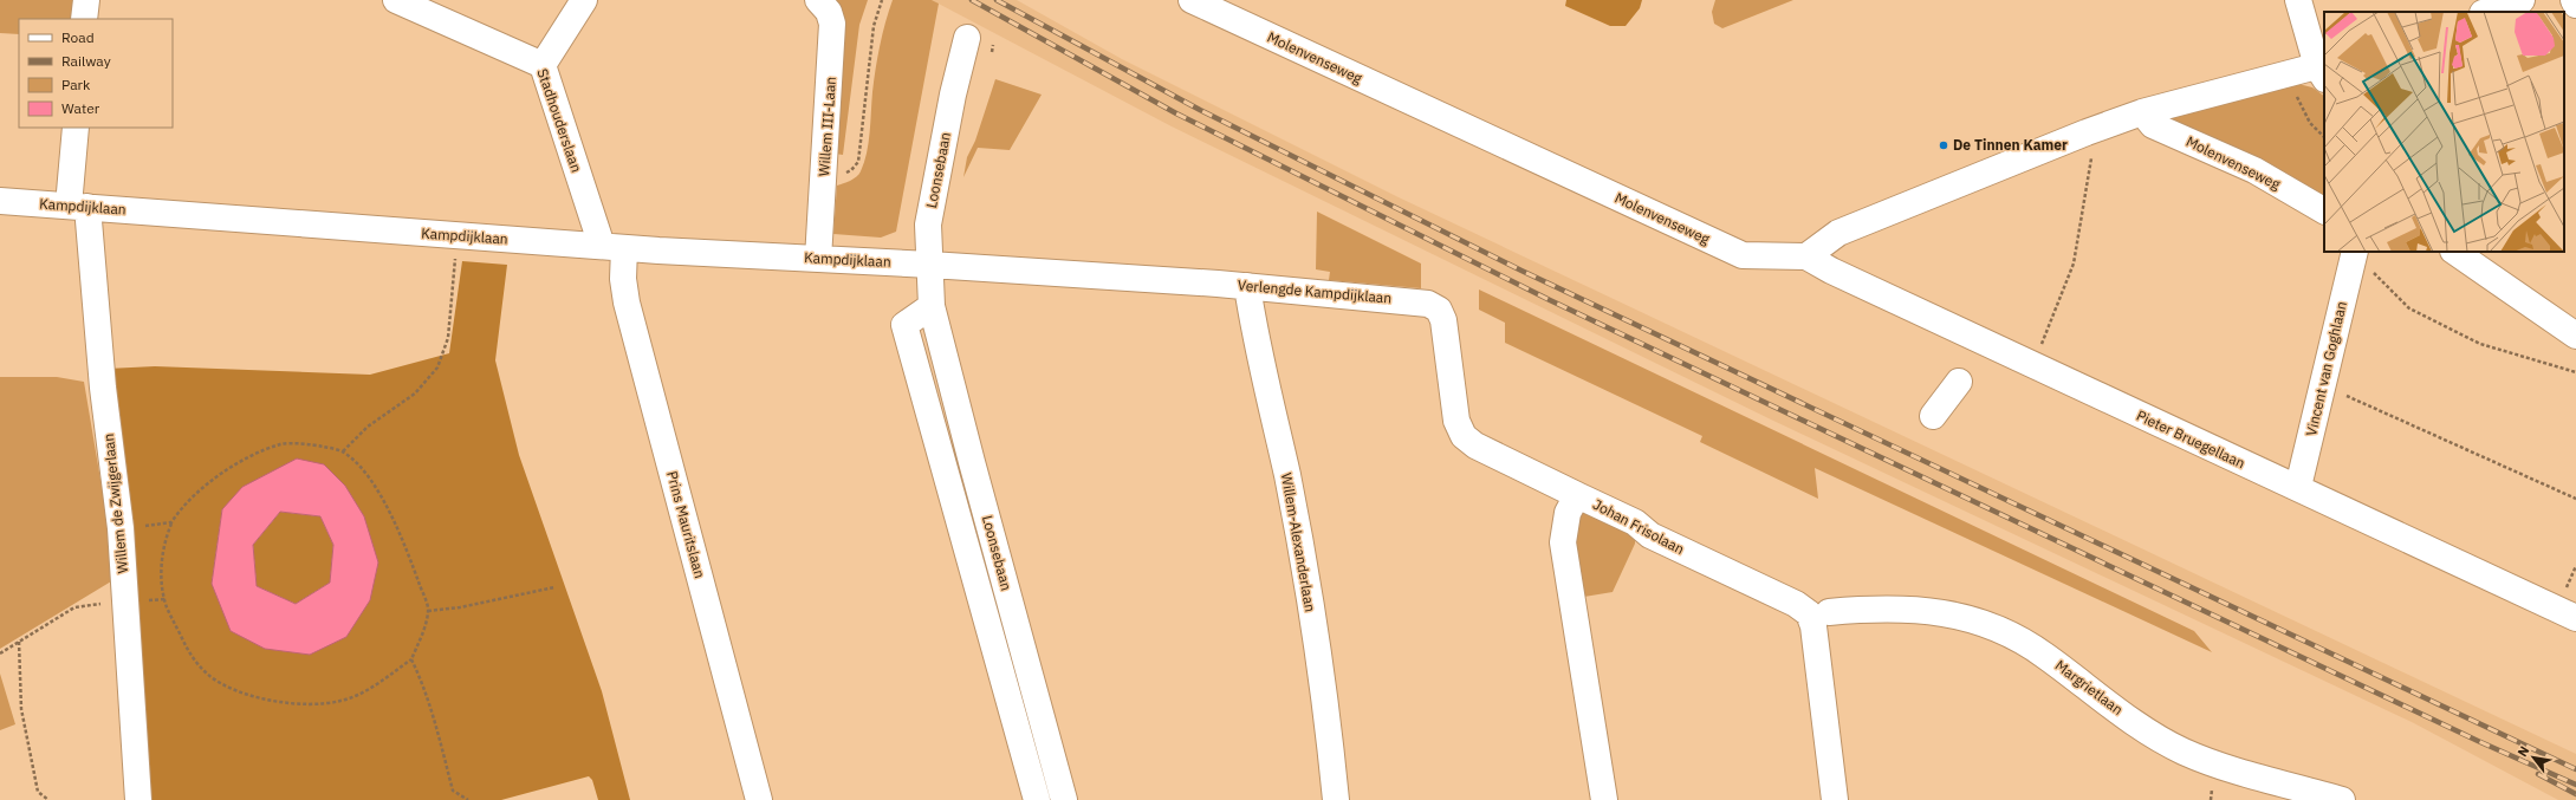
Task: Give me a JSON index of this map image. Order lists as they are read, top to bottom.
{
  "streets": {
    "street": [
      "Molenvenseweg",
      "Stadhouderslaan",
      "Willem III-Laan",
      "Loonsebaan",
      "Kampdijklaan",
      "Verlengde Kampdijklaan",
      "Vincent van Goghlaan",
      "Pieter Bruegellaan",
      "Willem de Zwijgerlaan",
      "Prins Mauritslaan",
      "Johan Frisolaan",
      "Willem-Alexanderlaan",
      "Margrietlaan"
    ]
  },
  "crossings": [
    ["Molenvenseweg", "Pieter Bruegellaan"],
    ["Stadhouderslaan", "Kampdijklaan"],
    ["Stadhouderslaan", "Prins Mauritslaan"],
    ["Willem III-Laan", "Kampdijklaan"],
    ["Loonsebaan", "Kampdijklaan"],
    ["Loonsebaan", "Verlengde Kampdijklaan"],
    ["Kampdijklaan", "Verlengde Kampdijklaan"],
    ["Kampdijklaan", "Willem de Zwijgerlaan"],
    ["Kampdijklaan", "Prins Mauritslaan"],
    ["Verlengde Kampdijklaan", "Johan Frisolaan"],
    ["Verlengde Kampdijklaan", "Willem-Alexanderlaan"],
    ["Vincent van Goghlaan", "Pieter Bruegellaan"]
  ],
  "places": ["De Tinnen Kamer"],
  "legend": [
    "Road",
    "Railway",
    "Park",
    "Water"
  ],
  "north": "top left"
}
